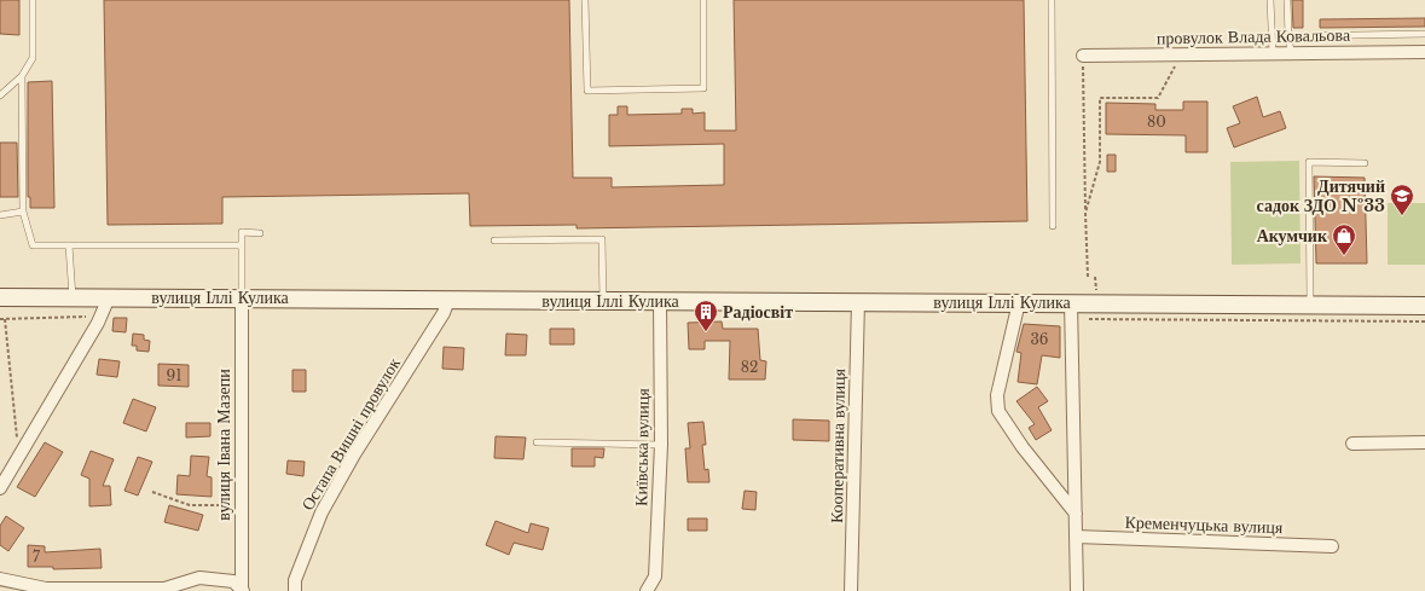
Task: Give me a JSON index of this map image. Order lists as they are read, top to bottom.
{
  "streets": {
    "street": [
      "провулок Влада Ковальова",
      "вулиця Іллі Кулика",
      "Остапа Вишні провулок",
      "вулиця Івана Мазепи",
      "Кооперативна вулиця",
      "Київська вулиця",
      "Кременчуцька вулиця"
    ]
  },
  "crossings": [
    ["вулиця Іллі Кулика", "Остапа Вишні провулок"],
    ["вулиця Іллі Кулика", "вулиця Івана Мазепи"],
    ["вулиця Іллі Кулика", "Кооперативна вулиця"],
    ["вулиця Іллі Кулика", "Київська вулиця"]
  ],
  "places": {
    "school or university": ["Дитячий садок ЗДО №33"],
    "shop": ["Акумчик"],
    "building": ["Радіосвіт"]
  },
  "house_numbers": [
    "80",
    "36",
    "82",
    "91",
    "7"
  ]
}
